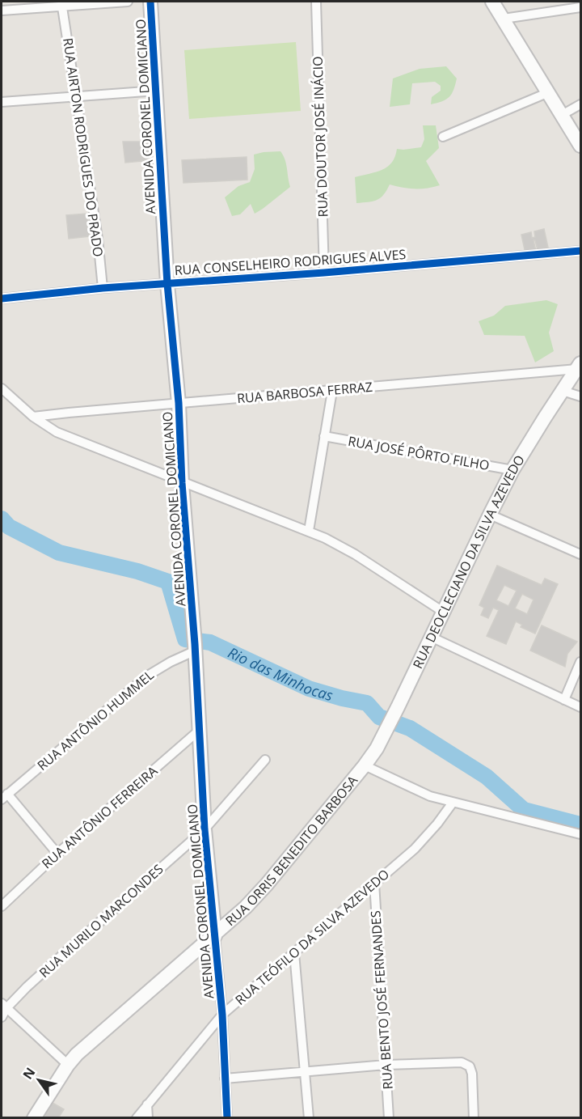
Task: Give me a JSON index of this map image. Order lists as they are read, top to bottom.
{
  "streets": {
    "main road": ["AVENIDA CORONEL DOMICIANO", "RUA DEOCLECIANO DA SILVA AZEVEDO", "RUA ORRIS BENEDITO BARBOSA"],
    "street": [
      "RUA DOUTOR JOSÉ INÁCIO",
      "RUA AIRTON RODRIGUES DO PRADO",
      "RUA CONSELHEIRO RODRIGUES ALVES",
      "RUA BARBOSA FERRAZ",
      "RUA JOSÉ PÔRTO FILHO",
      "RUA ANTÔNIO HUMMEL",
      "RUA ANTÔNIO FERREIRA",
      "RUA MURILO MARCONDES",
      "RUA TEÓFILO DA SILVA AZEVEDO",
      "RUA BENTO JOSÉ FERNANDES"
    ]
  },
  "crossings": [
    ["AVENIDA CORONEL DOMICIANO", "RUA CONSELHEIRO RODRIGUES ALVES"],
    ["AVENIDA CORONEL DOMICIANO", "RUA BARBOSA FERRAZ"],
    ["AVENIDA CORONEL DOMICIANO", "RUA ANTÔNIO HUMMEL"],
    ["AVENIDA CORONEL DOMICIANO", "RUA ANTÔNIO FERREIRA"],
    ["AVENIDA CORONEL DOMICIANO", "RUA ORRIS BENEDITO BARBOSA"],
    ["AVENIDA CORONEL DOMICIANO", "RUA MURILO MARCONDES"],
    ["AVENIDA CORONEL DOMICIANO", "RUA TEÓFILO DA SILVA AZEVEDO"],
    ["RUA DOUTOR JOSÉ INÁCIO", "RUA CONSELHEIRO RODRIGUES ALVES"],
    ["RUA AIRTON RODRIGUES DO PRADO", "RUA CONSELHEIRO RODRIGUES ALVES"],
    ["RUA BARBOSA FERRAZ", "RUA DEOCLECIANO DA SILVA AZEVEDO"],
    ["RUA JOSÉ PÔRTO FILHO", "RUA DEOCLECIANO DA SILVA AZEVEDO"],
    ["RUA DEOCLECIANO DA SILVA AZEVEDO", "RUA ORRIS BENEDITO BARBOSA"],
    ["RUA TEÓFILO DA SILVA AZEVEDO", "RUA BENTO JOSÉ FERNANDES"]
  ],
  "water": ["Rio das Minhocas"],
  "north": "top left"
}
